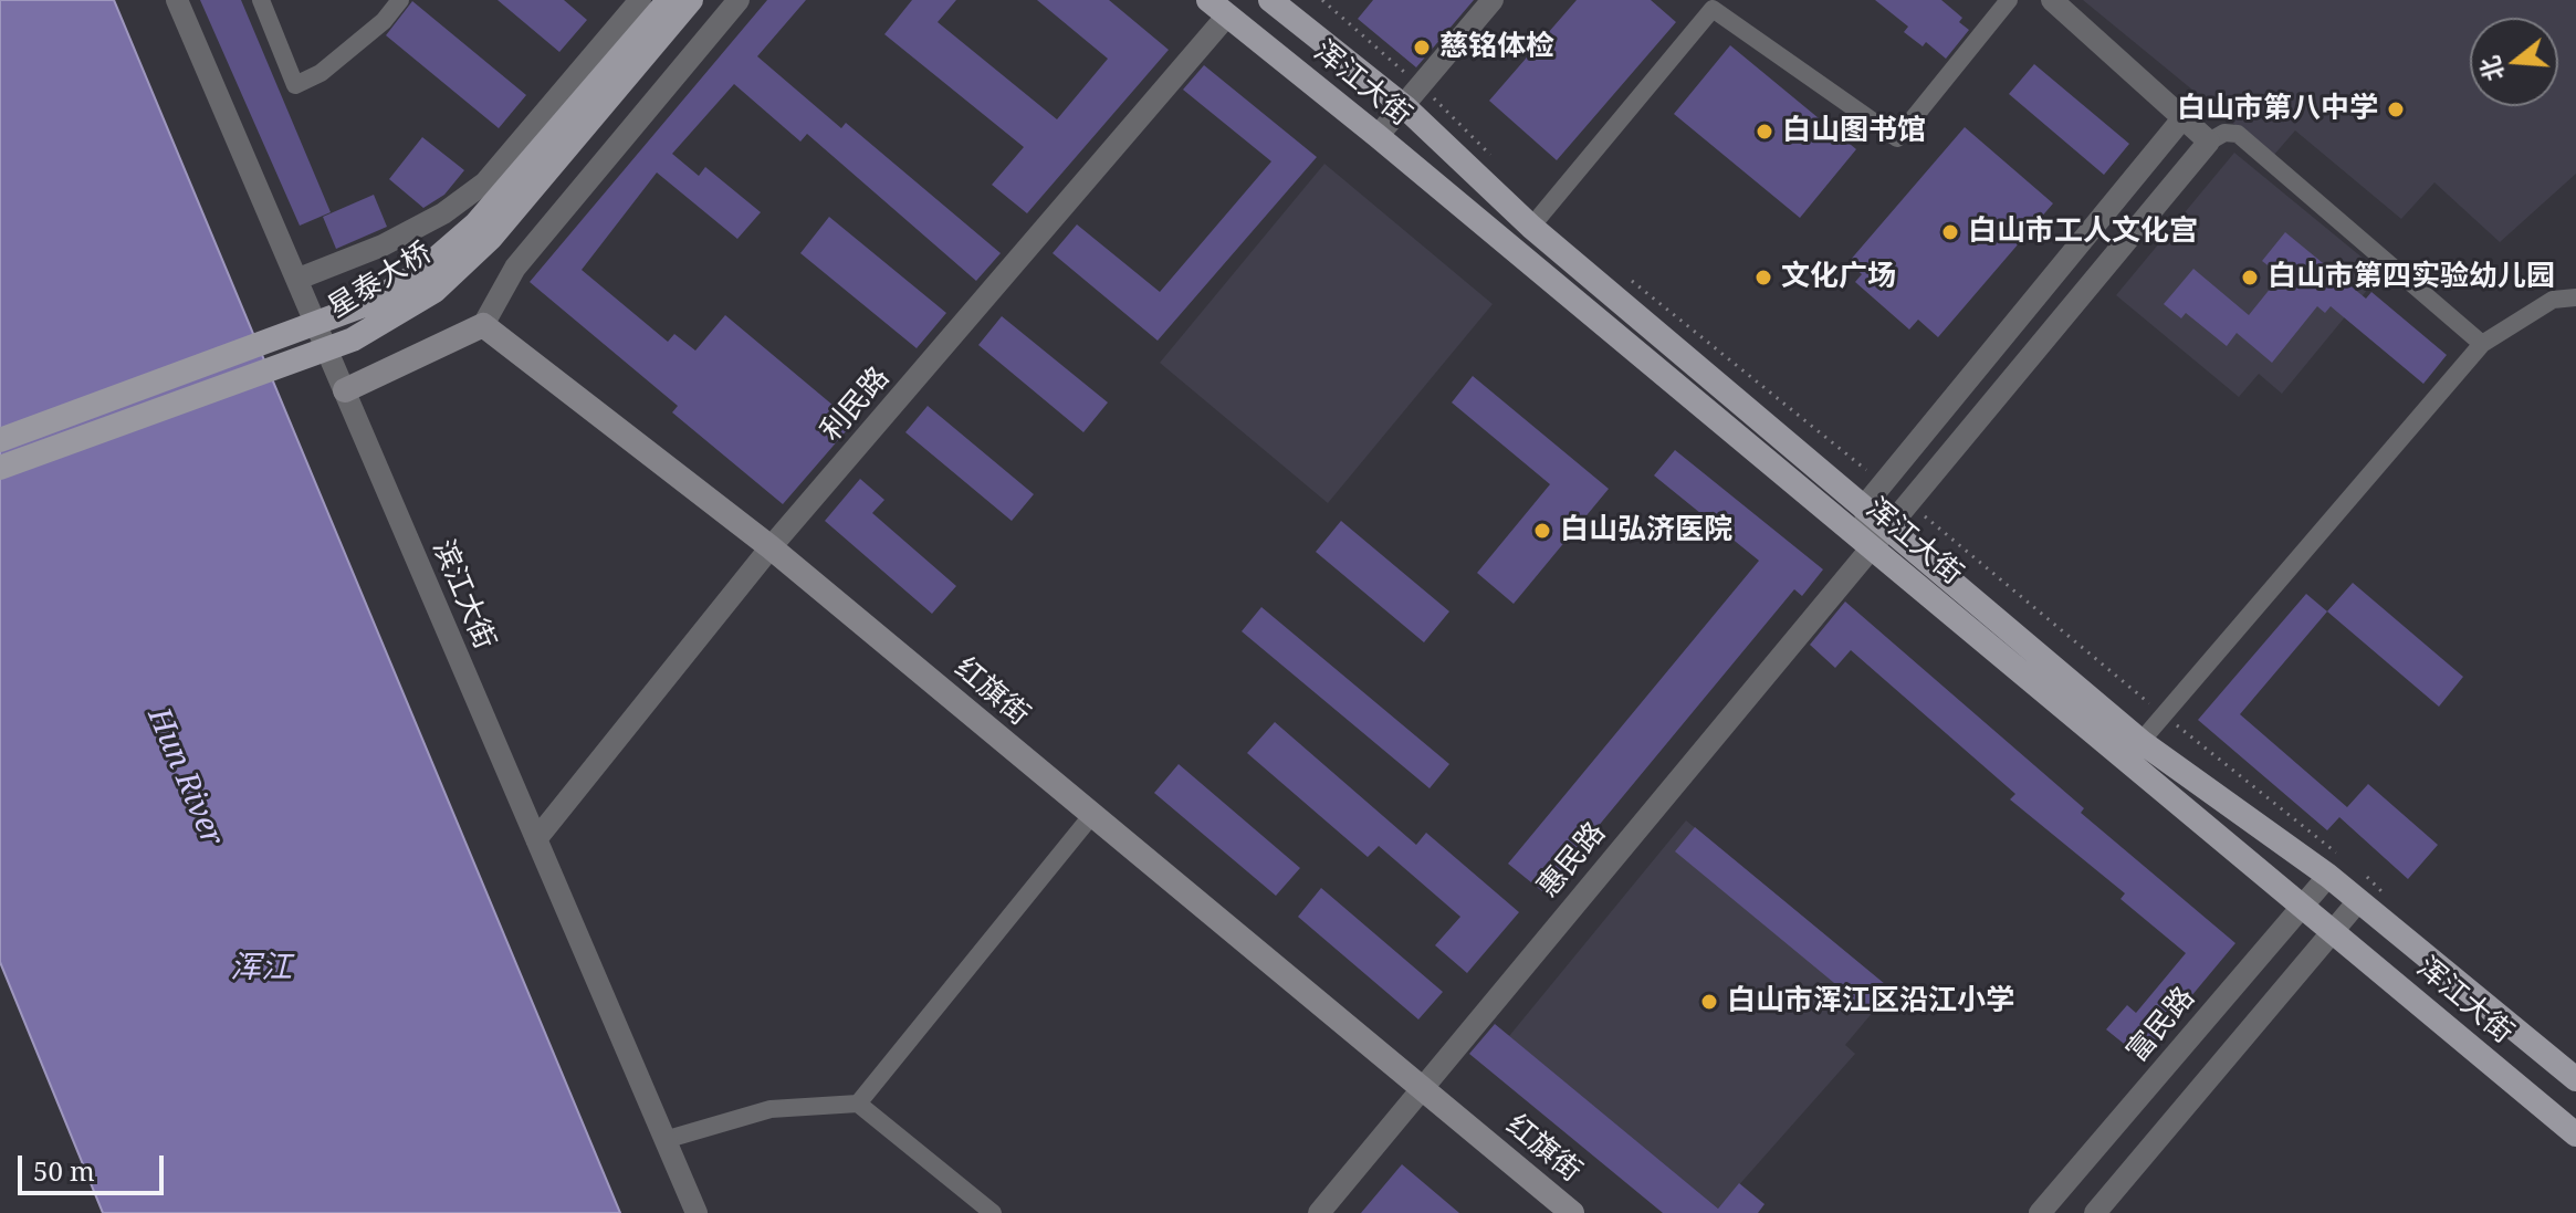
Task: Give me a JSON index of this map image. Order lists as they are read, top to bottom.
{
  "streets": {
    "main road": ["浑江大街", "星泰大桥", "红旗街"],
    "street": [
      "利民路",
      "滨江大街",
      "惠民路",
      "富民路"
    ]
  },
  "crossings": [
    ["浑江大街", "利民路"],
    ["浑江大街", "惠民路"],
    ["浑江大街", "富民路"],
    ["利民路", "滨江大街"],
    ["利民路", "红旗街"],
    ["红旗街", "惠民路"]
  ],
  "water": ["Hun River", "浑江"],
  "places": [
    "慈铭体检",
    "白山市第八中学",
    "白山图书馆",
    "白山市工人文化宫",
    "文化广场",
    "白山市第四实验幼儿园",
    "白山弘济医院",
    "白山市浑江区沿江小学"
  ],
  "scale_bar": "50 m",
  "north": "left"
}
